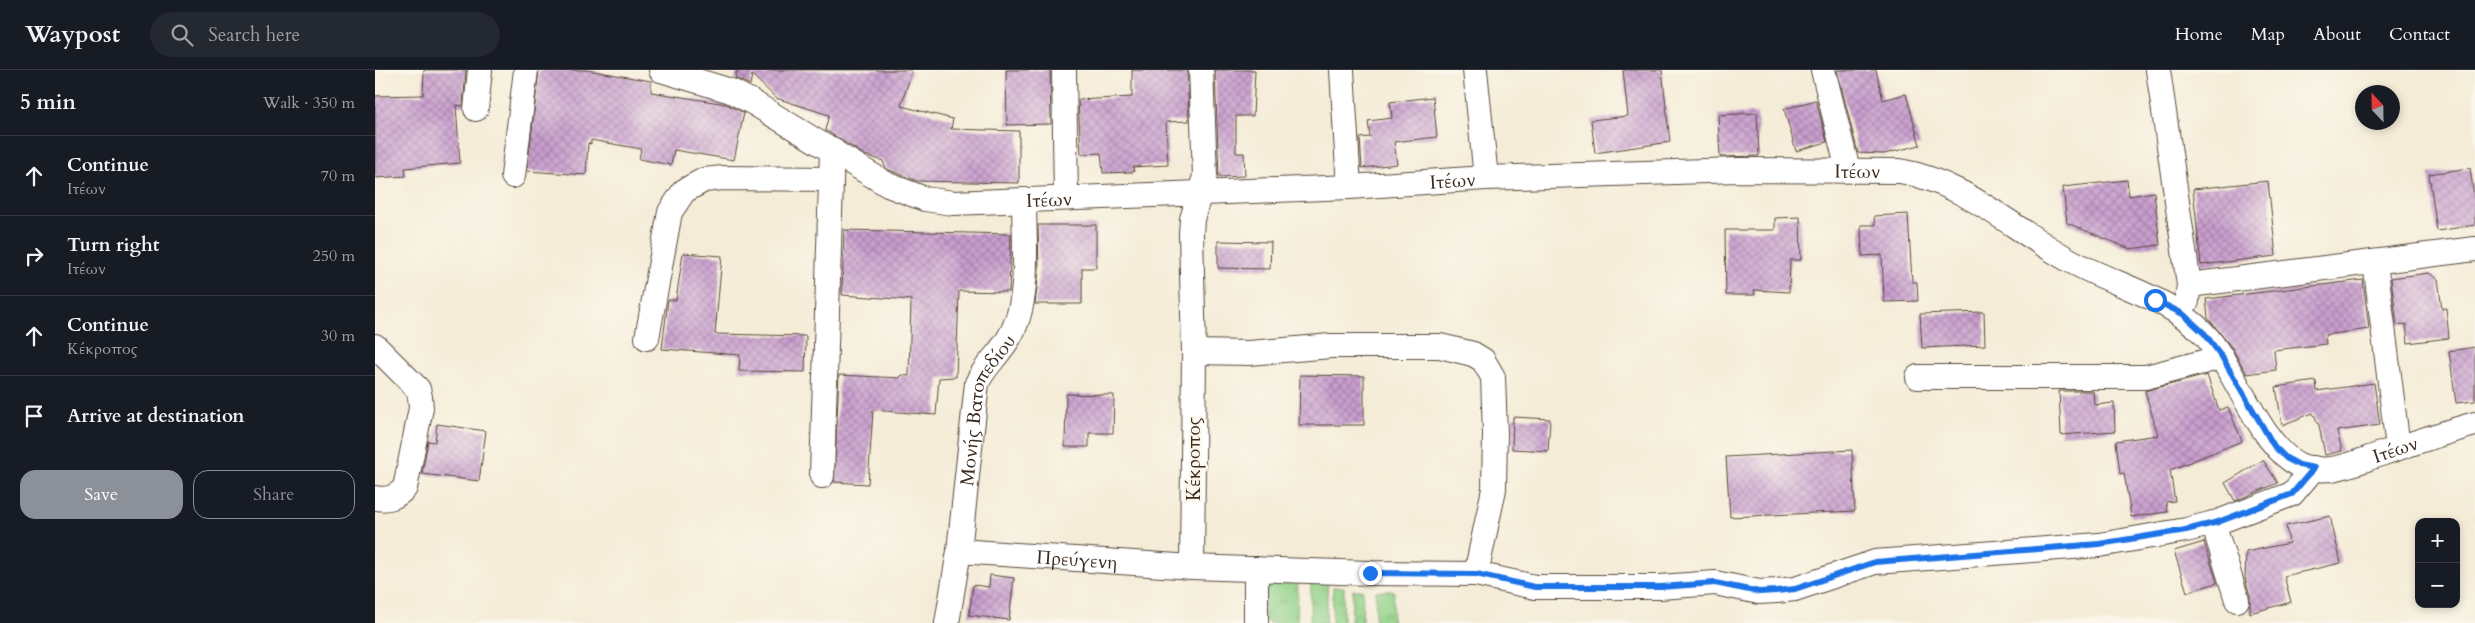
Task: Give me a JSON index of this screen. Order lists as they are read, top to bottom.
{
  "streets": {
    "street": [
      "Ιτέων",
      "Μονής Βατοπεδίου",
      "Κέκροπος",
      "Πρεύγενη"
    ]
  },
  "crossings": [
    ["Ιτέων", "Μονής Βατοπεδίου"],
    ["Ιτέων", "Κέκροπος"],
    ["Μονής Βατοπεδίου", "Πρεύγενη"],
    ["Κέκροπος", "Πρεύγενη"]
  ],
  "north": "top",
  "page": {
    "header": "Waypost",
    "search": "Search here",
    "nav": [
      "Home",
      "Map",
      "About",
      "Contact"
    ],
    "heading": ["5 min", "Walk · 350 m"],
    "list": [
      ["Continue", "Ιτέων", "70 m"],
      ["Turn right", "Ιτέων", "250 m"],
      ["Continue", "Κέκροπος", "30 m"],
      "Arrive at destination"
    ],
    "buttons": ["Save", "Share"],
    "map_buttons": ["+", "−"]
  }
}
